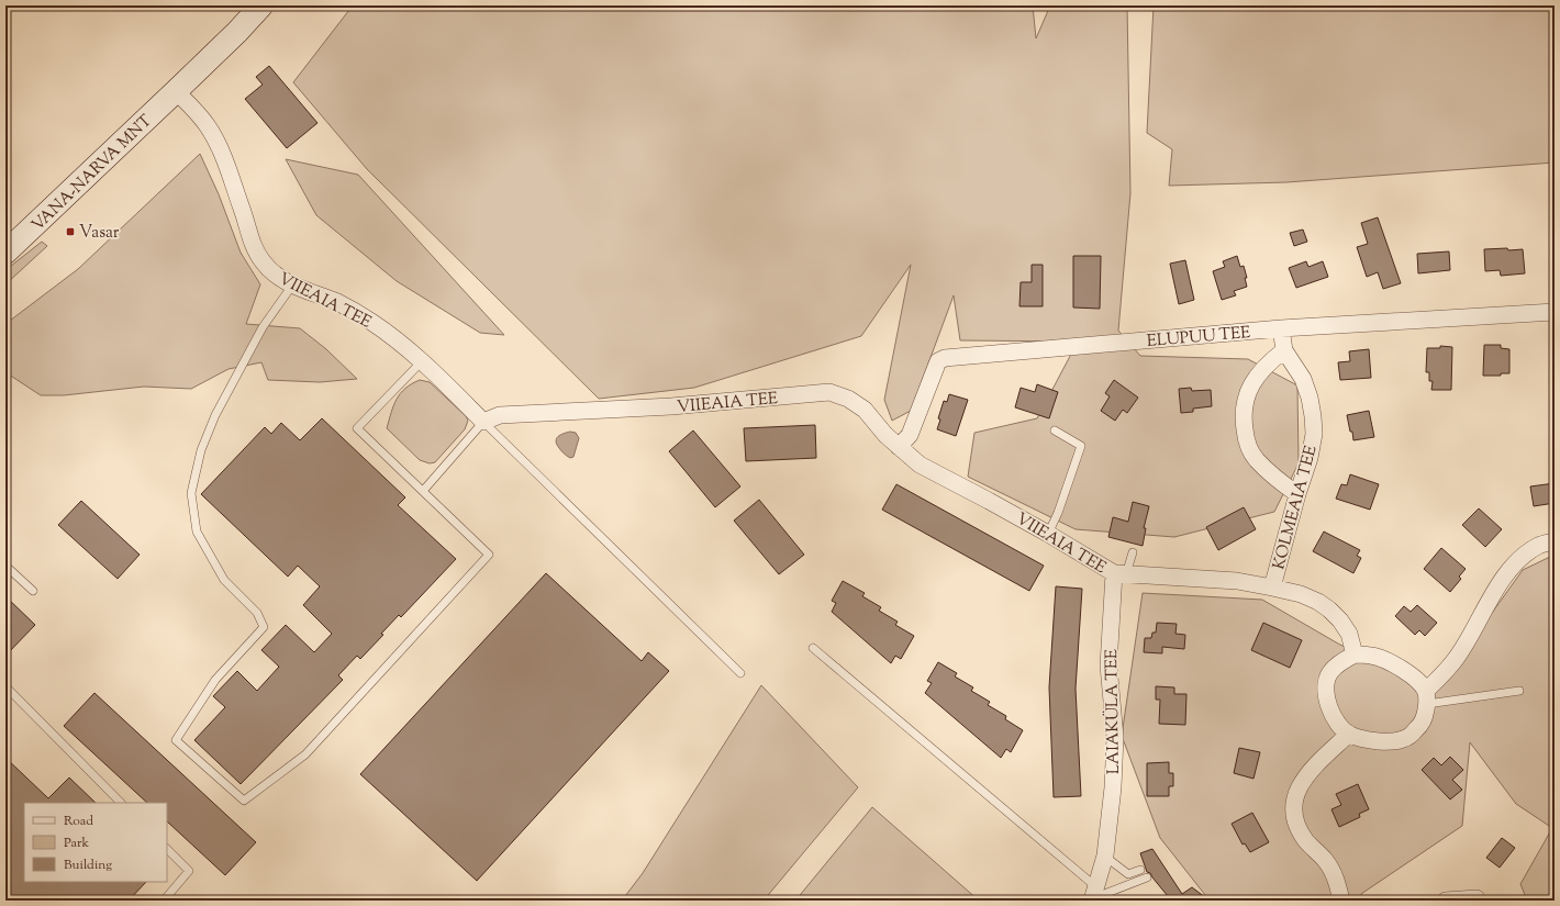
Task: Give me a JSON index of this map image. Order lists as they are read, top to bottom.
{
  "streets": {
    "main road": ["VANA-NARVA MNT"],
    "street": [
      "VIIEAIA TEE",
      "ELUPUU TEE",
      "KOLMEAIA TEE",
      "LAIAKÜLA TEE"
    ]
  },
  "crossings": [
    ["VANA-NARVA MNT", "VIIEAIA TEE"],
    ["VIIEAIA TEE", "ELUPUU TEE"],
    ["VIIEAIA TEE", "KOLMEAIA TEE"],
    ["VIIEAIA TEE", "LAIAKÜLA TEE"],
    ["ELUPUU TEE", "KOLMEAIA TEE"]
  ],
  "places": {
    "transit": ["Vasar"]
  },
  "legend": ["Road", "Park", "Building"]
}
